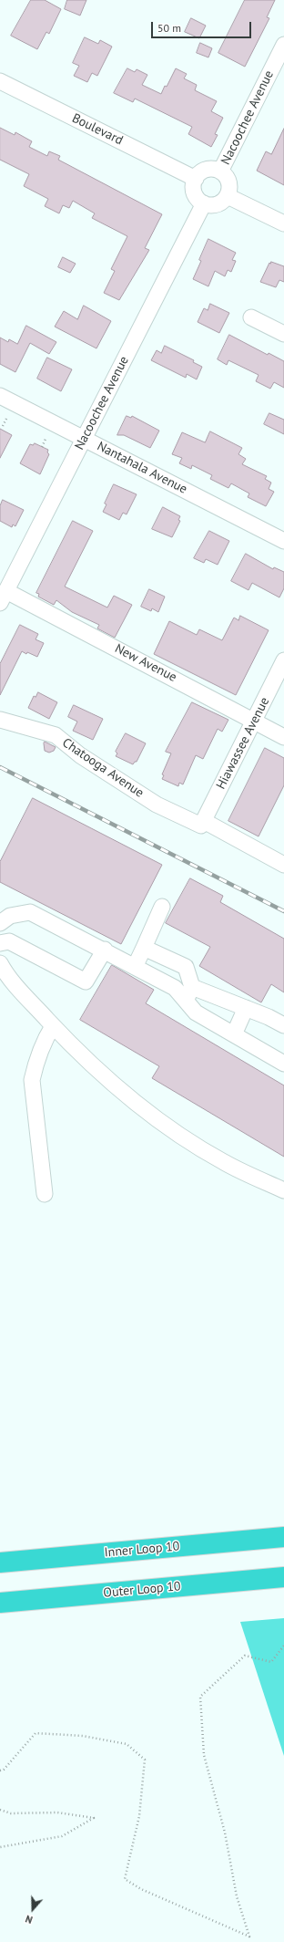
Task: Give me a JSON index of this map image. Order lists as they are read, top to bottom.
{
  "streets": {
    "highway": ["Inner Loop 10", "Outer Loop 10"],
    "street": [
      "Nacoochee Avenue",
      "Boulevard",
      "Nantahala Avenue",
      "New Avenue",
      "Hiawassee Avenue",
      "Chatooga Avenue"
    ]
  },
  "crossings": [
    ["Nacoochee Avenue", "Boulevard"],
    ["Nacoochee Avenue", "Nantahala Avenue"],
    ["Nacoochee Avenue", "New Avenue"],
    ["New Avenue", "Hiawassee Avenue"],
    ["Hiawassee Avenue", "Chatooga Avenue"]
  ],
  "scale_bar": "50 m",
  "north": "bottom"
}
